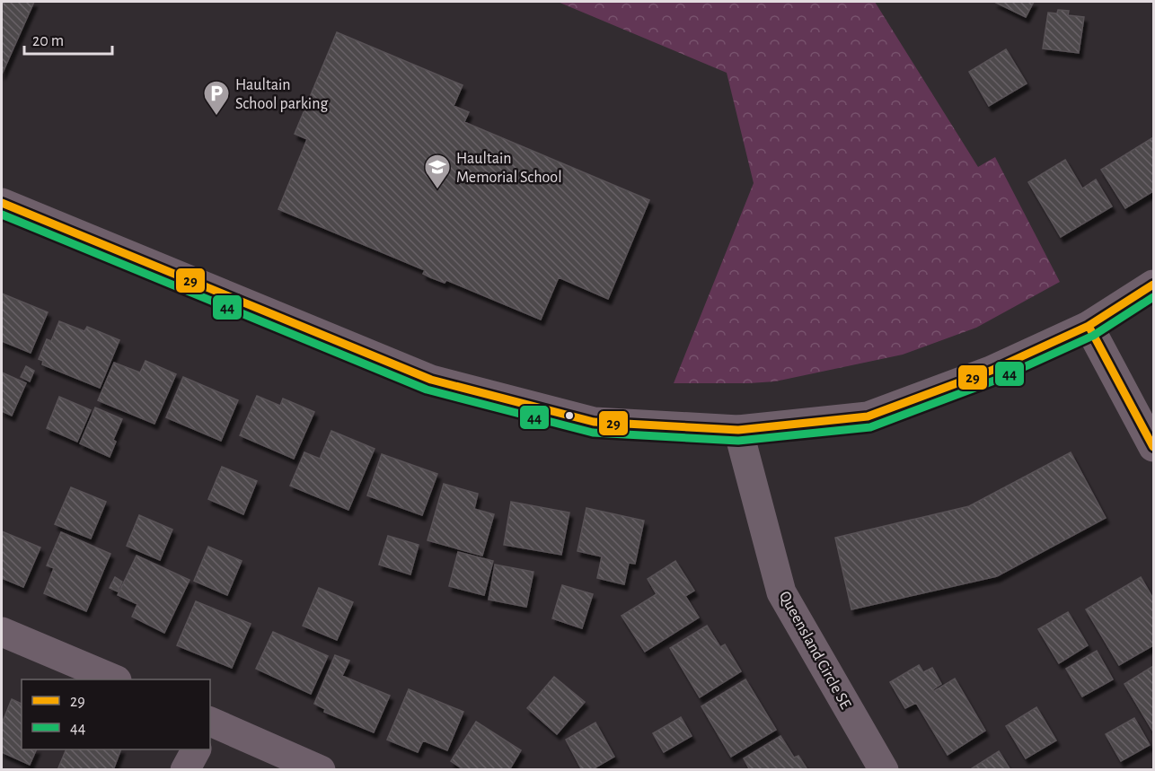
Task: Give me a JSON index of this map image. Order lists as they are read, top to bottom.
{
  "streets": {
    "street": ["Queensland Circle SE"]
  },
  "places": {
    "parking": ["Haultain School parking"],
    "school or university": ["Haultain Memorial School"]
  },
  "lines": ["transit line 29", "transit line 44"],
  "legend": ["29", "44"],
  "scale_bar": "20 m"
}
